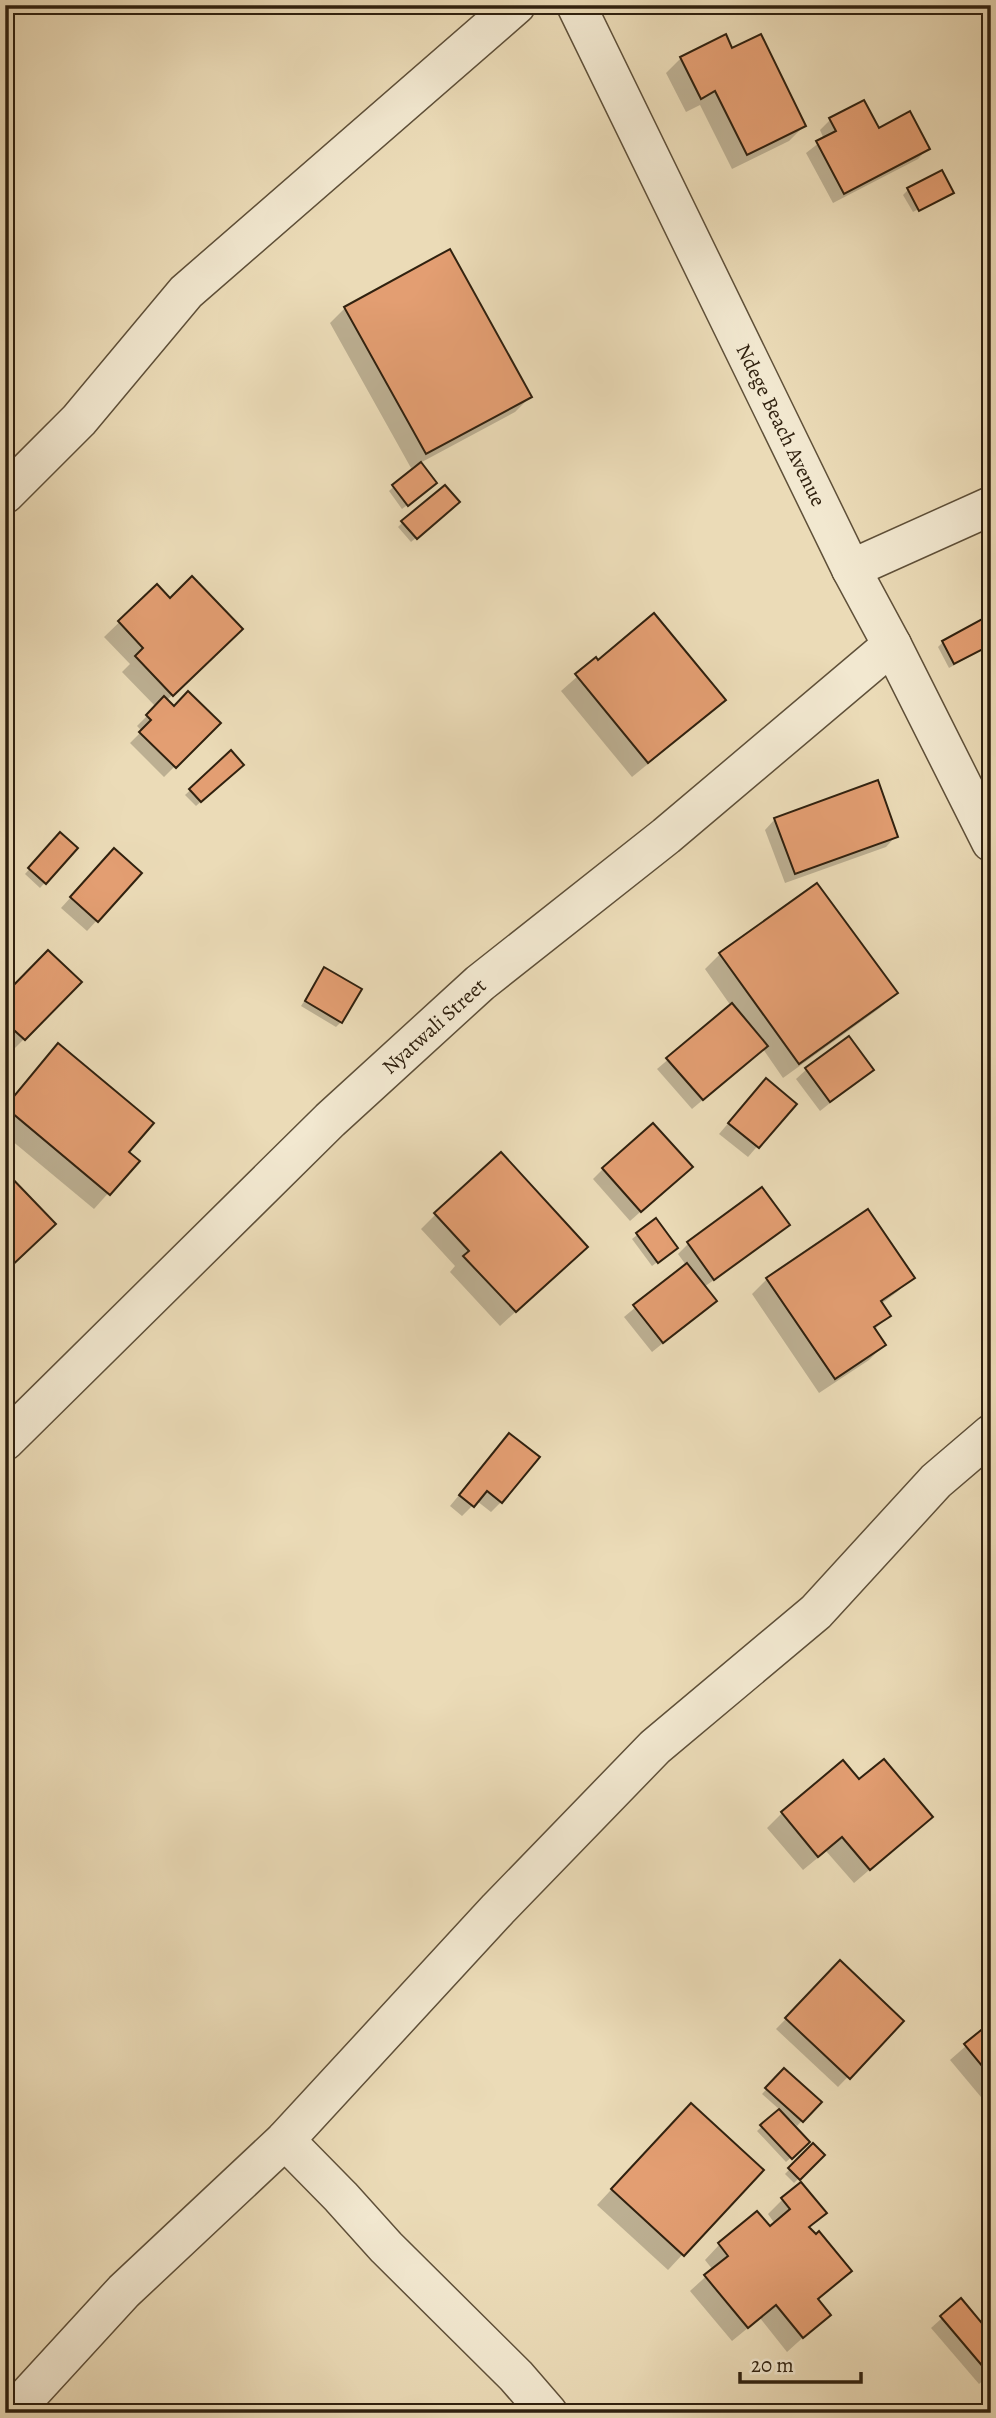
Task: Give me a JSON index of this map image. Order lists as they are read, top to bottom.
{
  "streets": {
    "street": ["Ndege Beach Avenue", "Nyatwali Street"]
  },
  "crossings": [
    ["Ndege Beach Avenue", "Nyatwali Street"]
  ],
  "scale_bar": "20 m"
}
